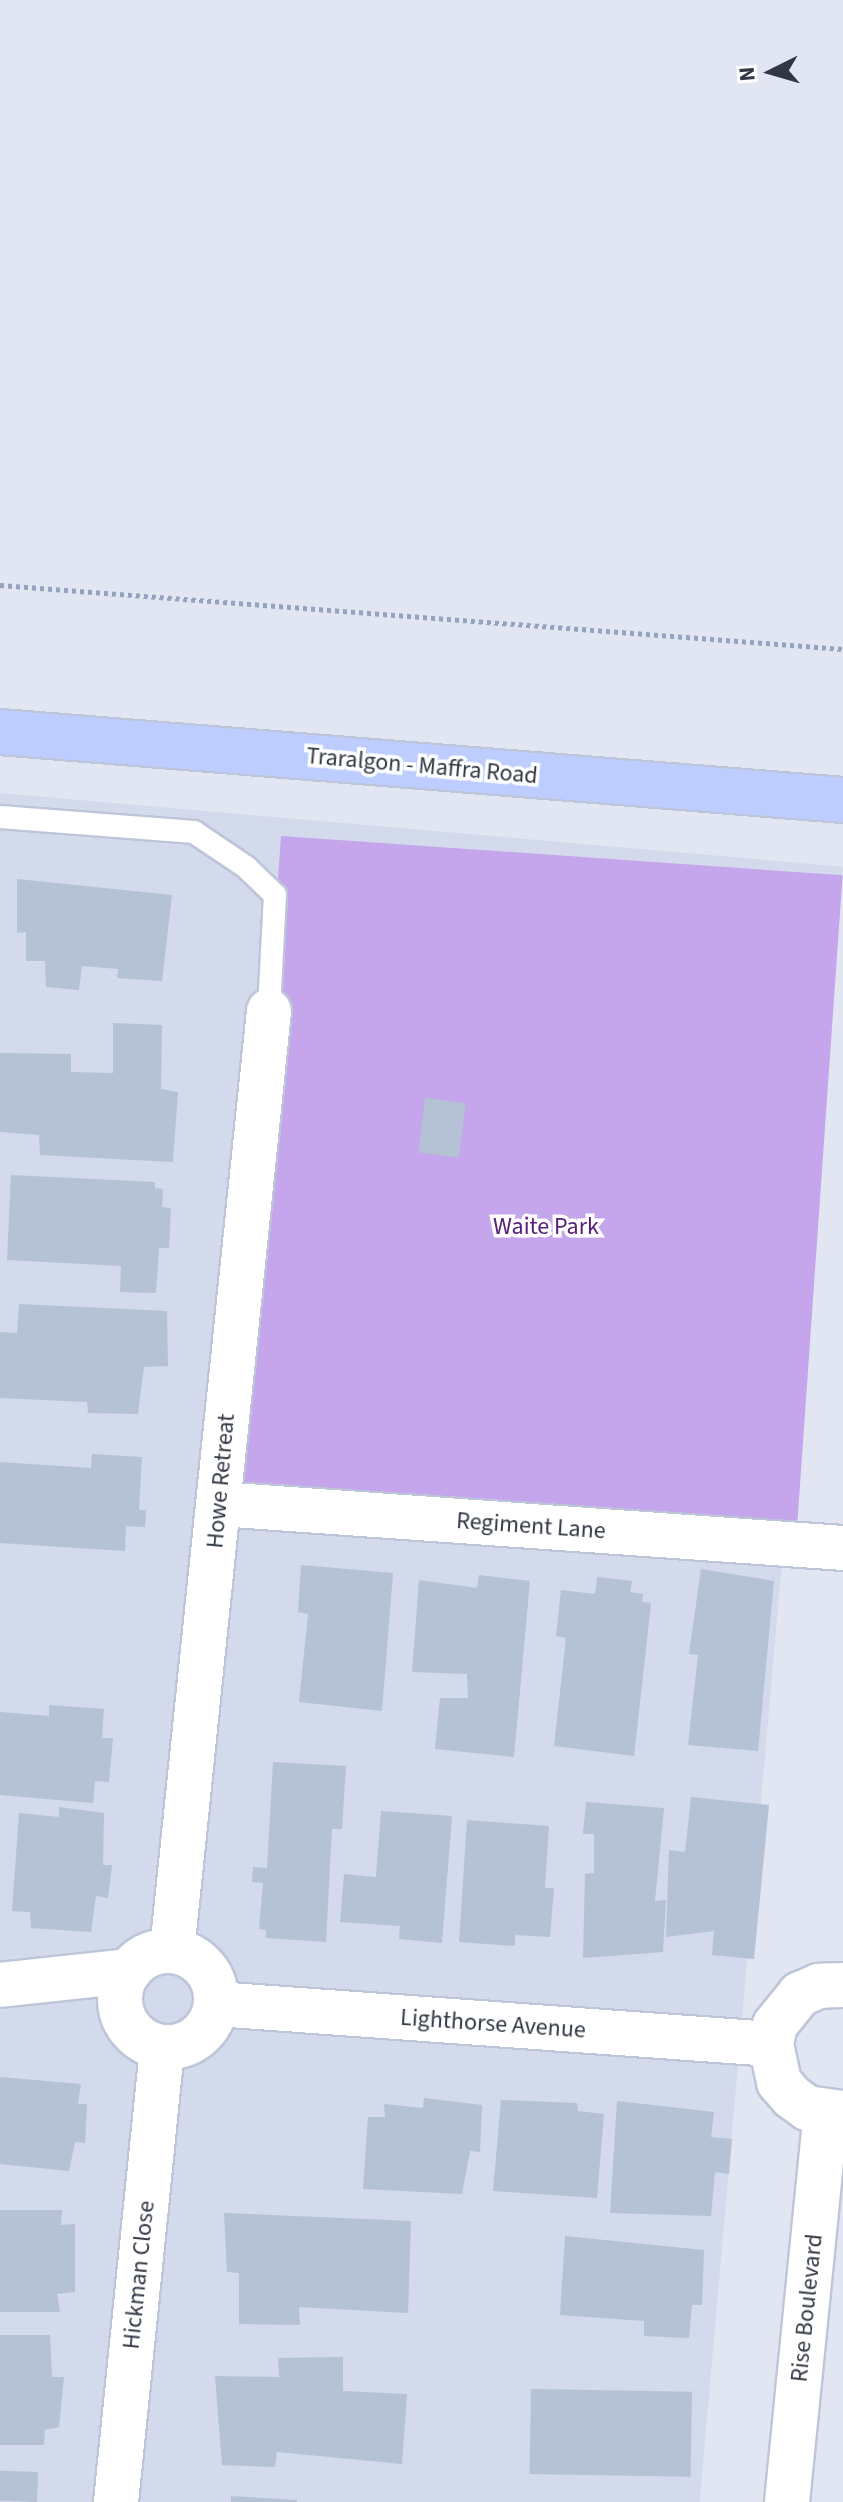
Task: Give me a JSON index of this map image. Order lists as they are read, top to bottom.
{
  "streets": {
    "main road": ["Traralgon - Maffra Road"],
    "street": [
      "Howe Retreat",
      "Regiment Lane",
      "Lighthorse Avenue",
      "Hickman Close",
      "Rise Boulevard"
    ]
  },
  "crossings": [
    ["Howe Retreat", "Regiment Lane"],
    ["Howe Retreat", "Lighthorse Avenue"],
    ["Howe Retreat", "Hickman Close"],
    ["Lighthorse Avenue", "Hickman Close"]
  ],
  "parks": ["Waite Park"],
  "north": "left"
}
